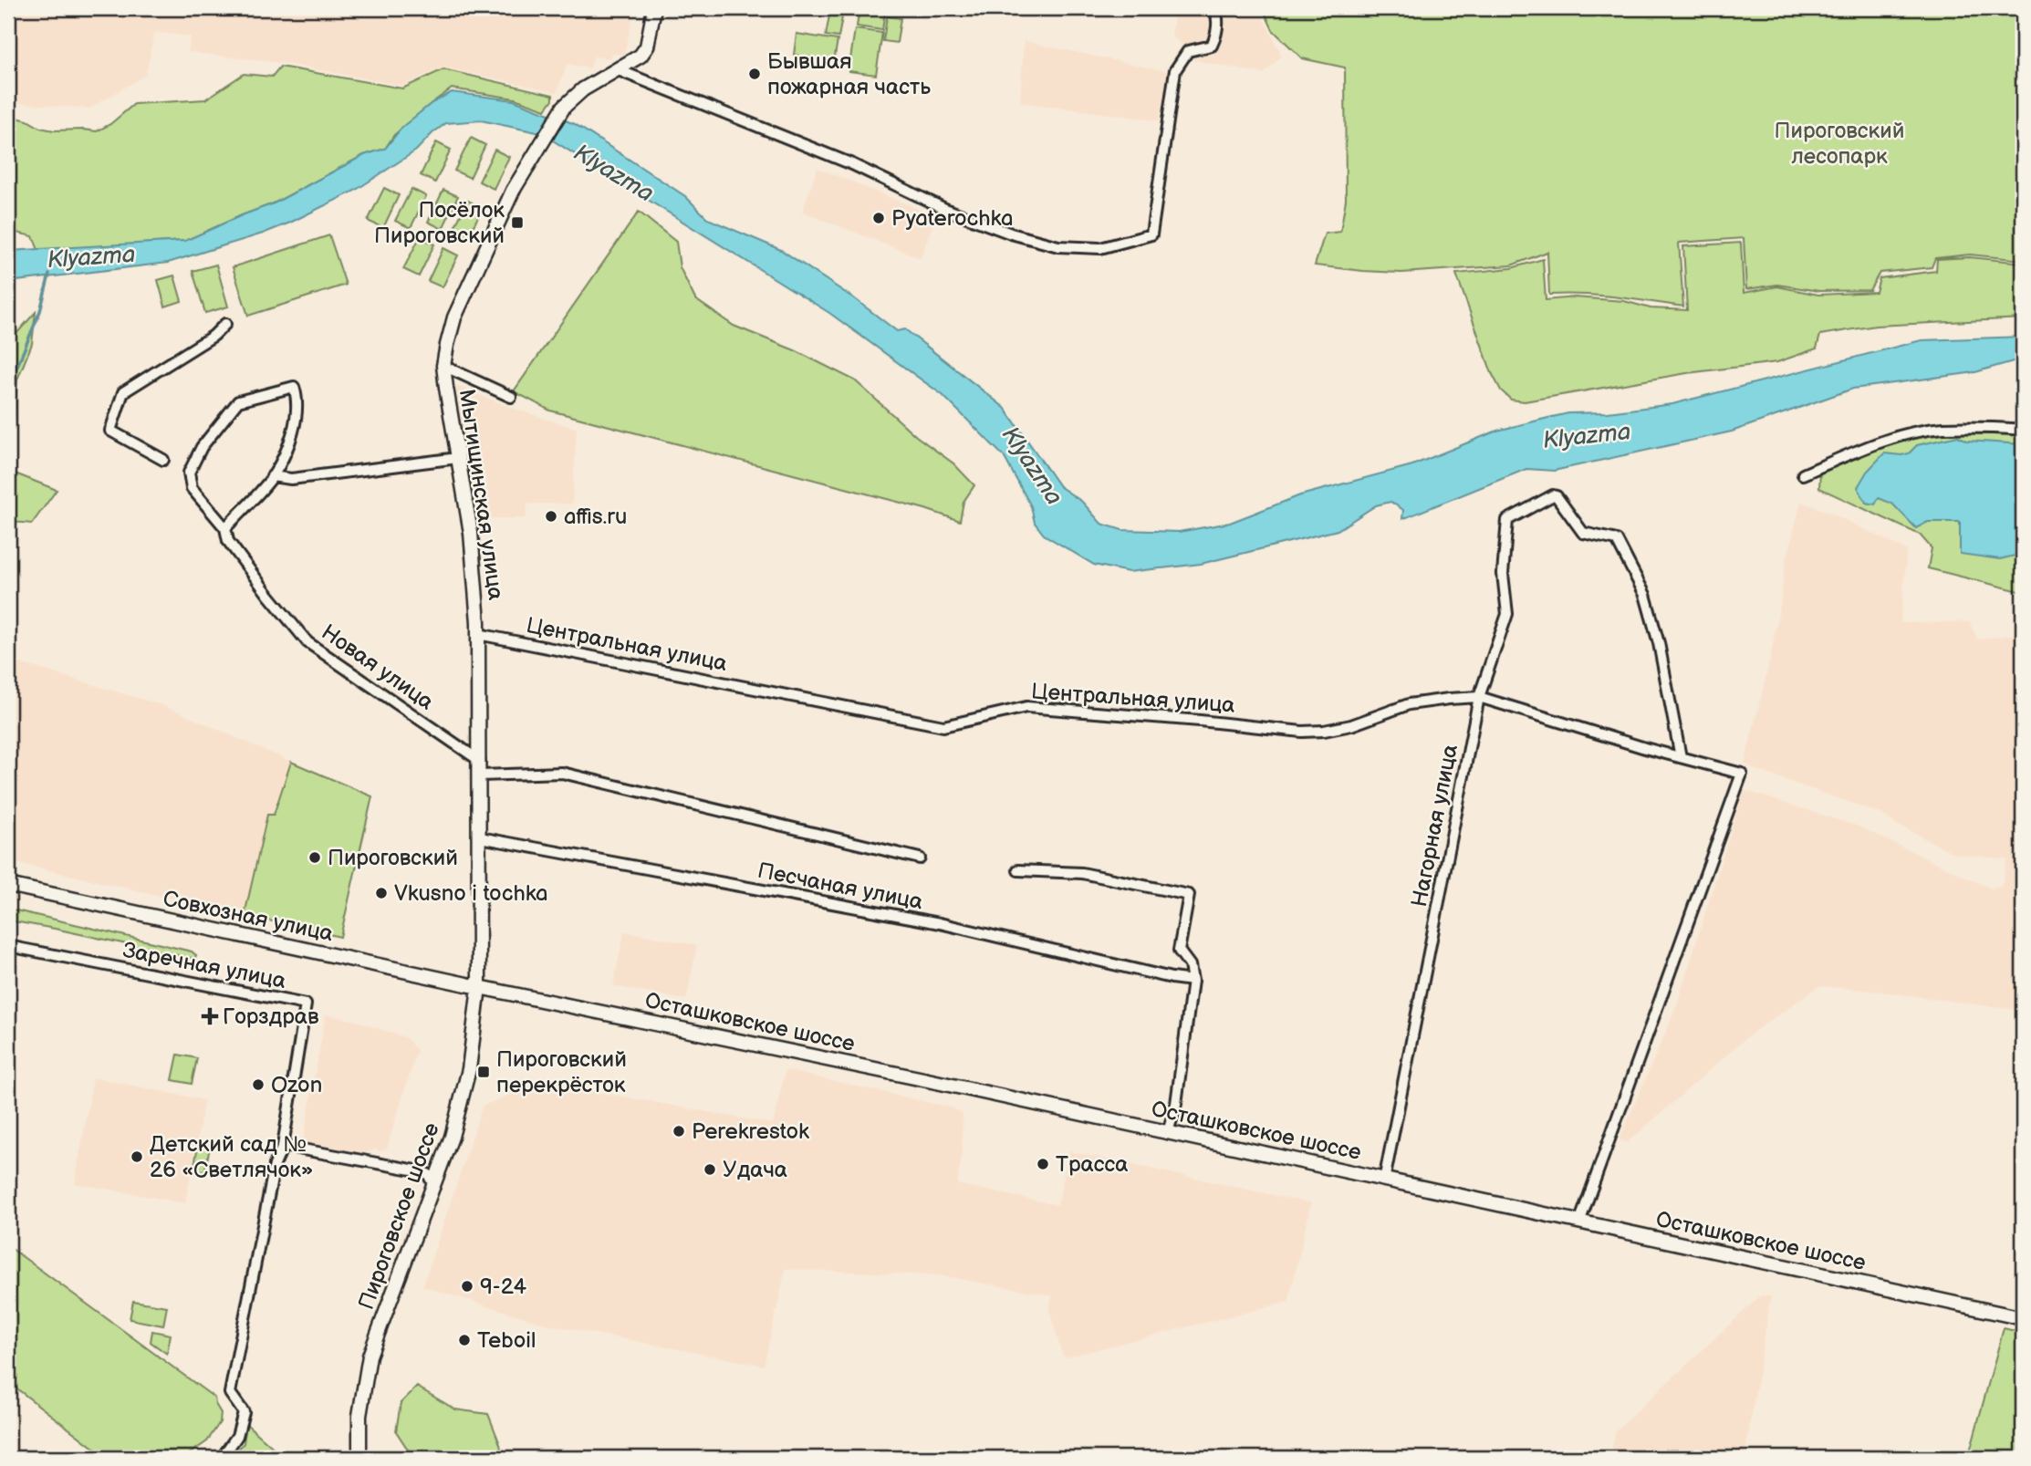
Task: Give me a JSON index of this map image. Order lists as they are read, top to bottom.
{
  "streets": {
    "main road": [
      "Мытищинская улица",
      "Совхозная улица",
      "Осташковское шоссе",
      "Пироговское шоссе"
    ],
    "street": [
      "Центральная улица",
      "Новая улица",
      "Нагорная улица",
      "Песчаная улица",
      "Заречная улица"
    ]
  },
  "crossings": [
    ["Мытищинская улица", "Центральная улица"],
    ["Мытищинская улица", "Новая улица"],
    ["Мытищинская улица", "Песчаная улица"],
    ["Мытищинская улица", "Совхозная улица"],
    ["Мытищинская улица", "Осташковское шоссе"],
    ["Мытищинская улица", "Пироговское шоссе"],
    ["Центральная улица", "Нагорная улица"],
    ["Центральная улица", "Осташковское шоссе"],
    ["Нагорная улица", "Осташковское шоссе"],
    ["Совхозная улица", "Осташковское шоссе"],
    ["Совхозная улица", "Пироговское шоссе"],
    ["Осташковское шоссе", "Пироговское шоссе"]
  ],
  "water": ["Klyazma"],
  "parks": ["Пироговский лесопарк"],
  "places": {
    "other": [
      "Бывшая пожарная часть",
      "Pyaterochka",
      "affis.ru",
      "Пироговский",
      "Vkusno i tochka",
      "Ozon",
      "Perekrestok",
      "Детский сад № 26 «Светлячок»",
      "Трасса",
      "Удача",
      "9-24",
      "Teboil"
    ],
    "transit": ["Посёлок Пироговский", "Пироговский перекрёсток"],
    "health": ["Горздрав"]
  }
}
